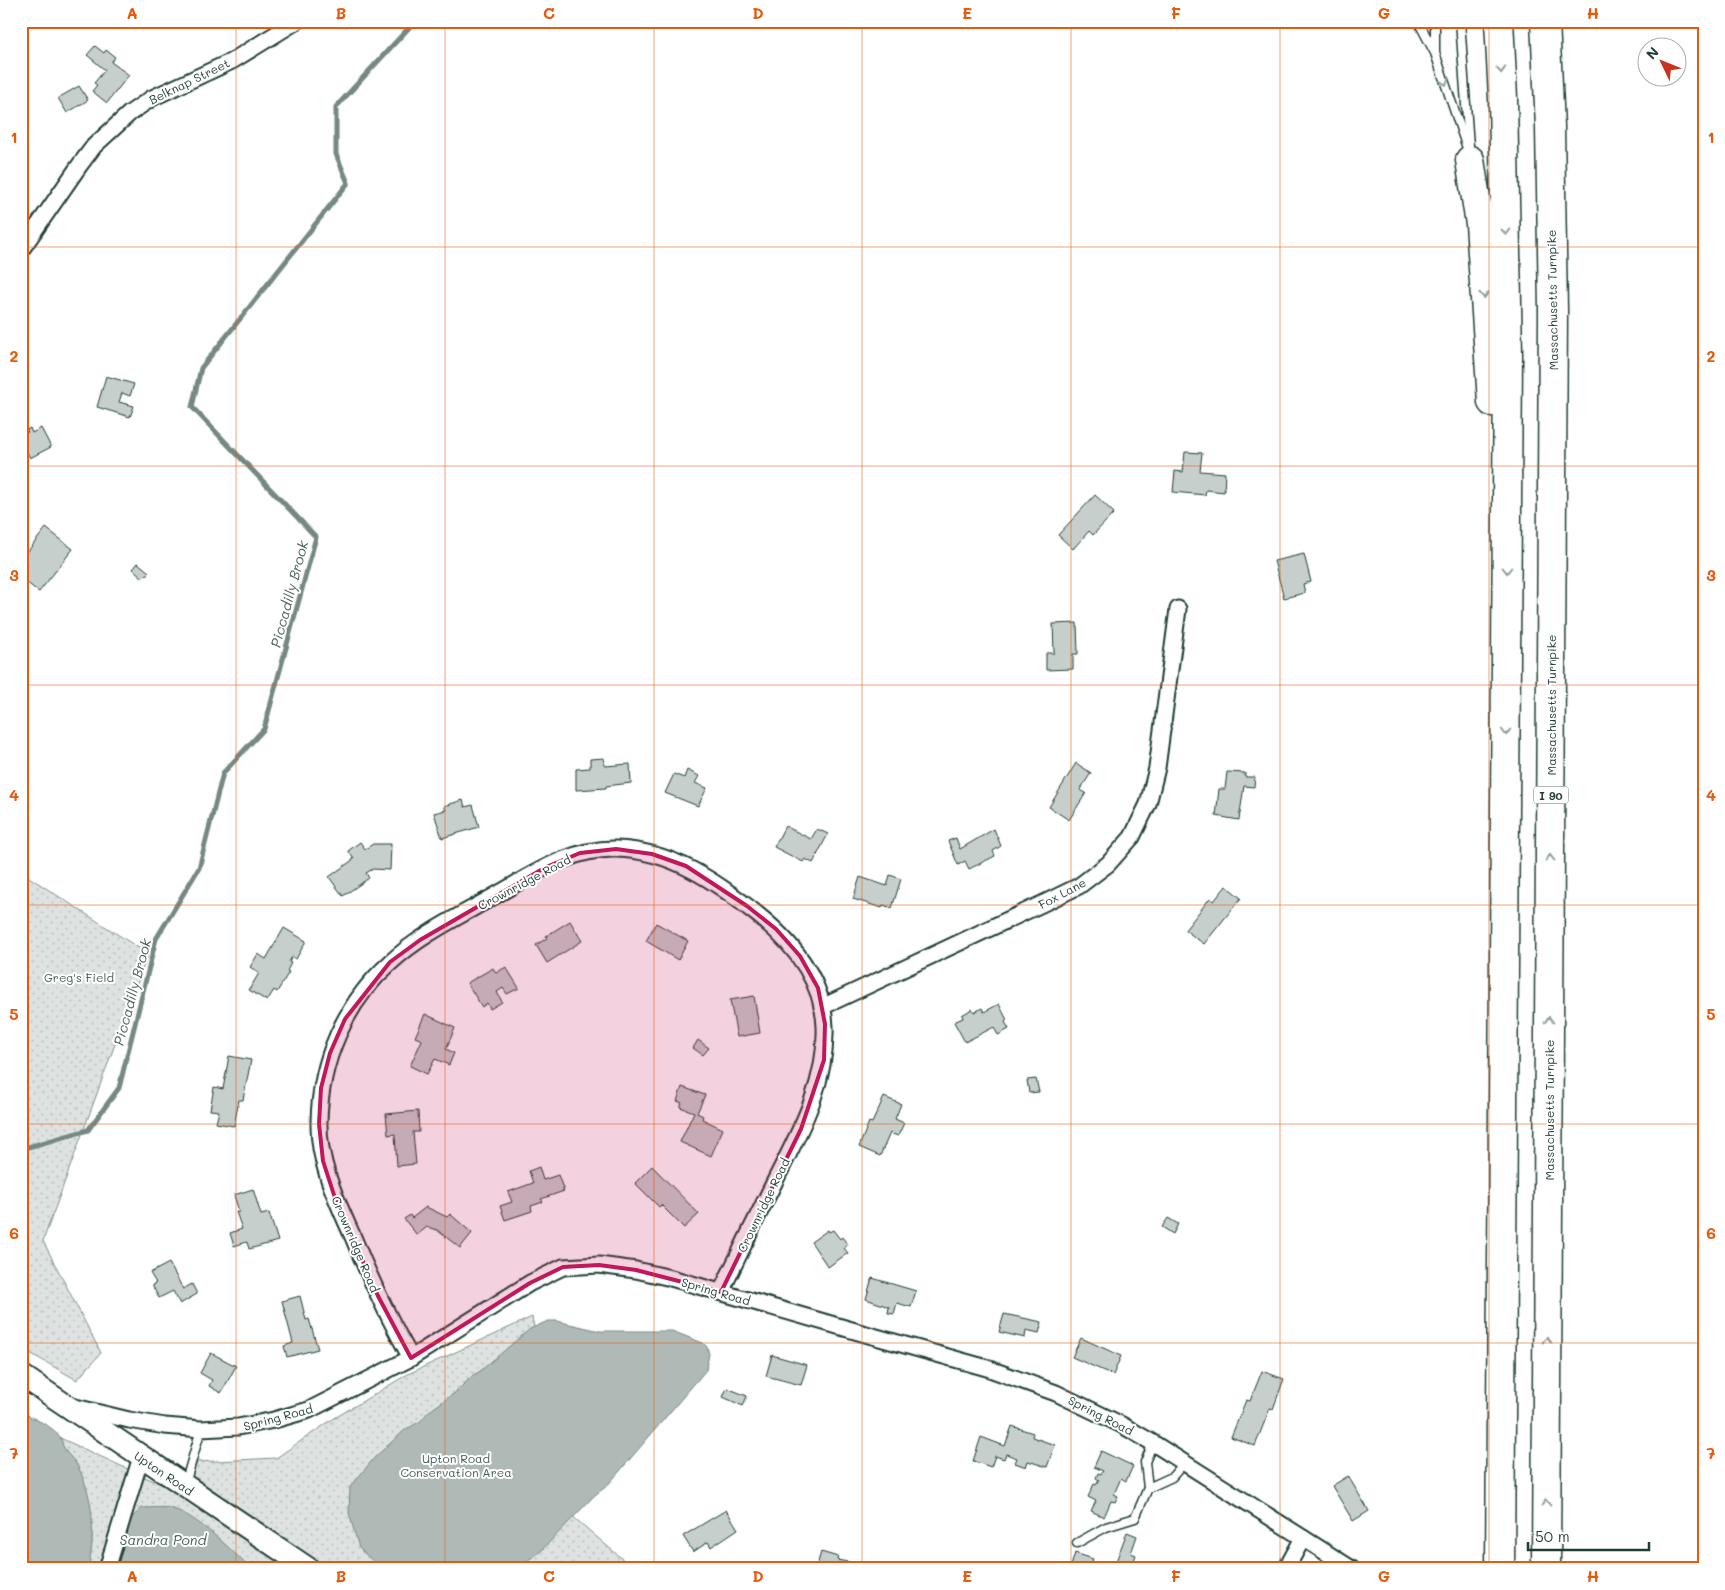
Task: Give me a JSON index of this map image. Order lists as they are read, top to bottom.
{
  "streets": {
    "highway": ["Massachusetts Turnpike", "I 90"],
    "main road": ["Upton Road"],
    "street": [
      "Belknap Street",
      "Crownridge Road",
      "Fox Lane",
      "Spring Road"
    ]
  },
  "crossings": [
    ["Crownridge Road", "Fox Lane"],
    ["Crownridge Road", "Spring Road"],
    ["Spring Road", "Upton Road"]
  ],
  "water": ["Piccadilly Brook", "Sandra Pond"],
  "parks": ["Greg's Field", "Upton Road Conservation Area"],
  "scale_bar": "50 m",
  "north": "top left",
  "grid": {
    "columns": [
      "A",
      "B",
      "C",
      "D",
      "E",
      "F",
      "G",
      "H"
    ],
    "rows": [
      "1",
      "2",
      "3",
      "4",
      "5",
      "6",
      "7"
    ]
  }
}
